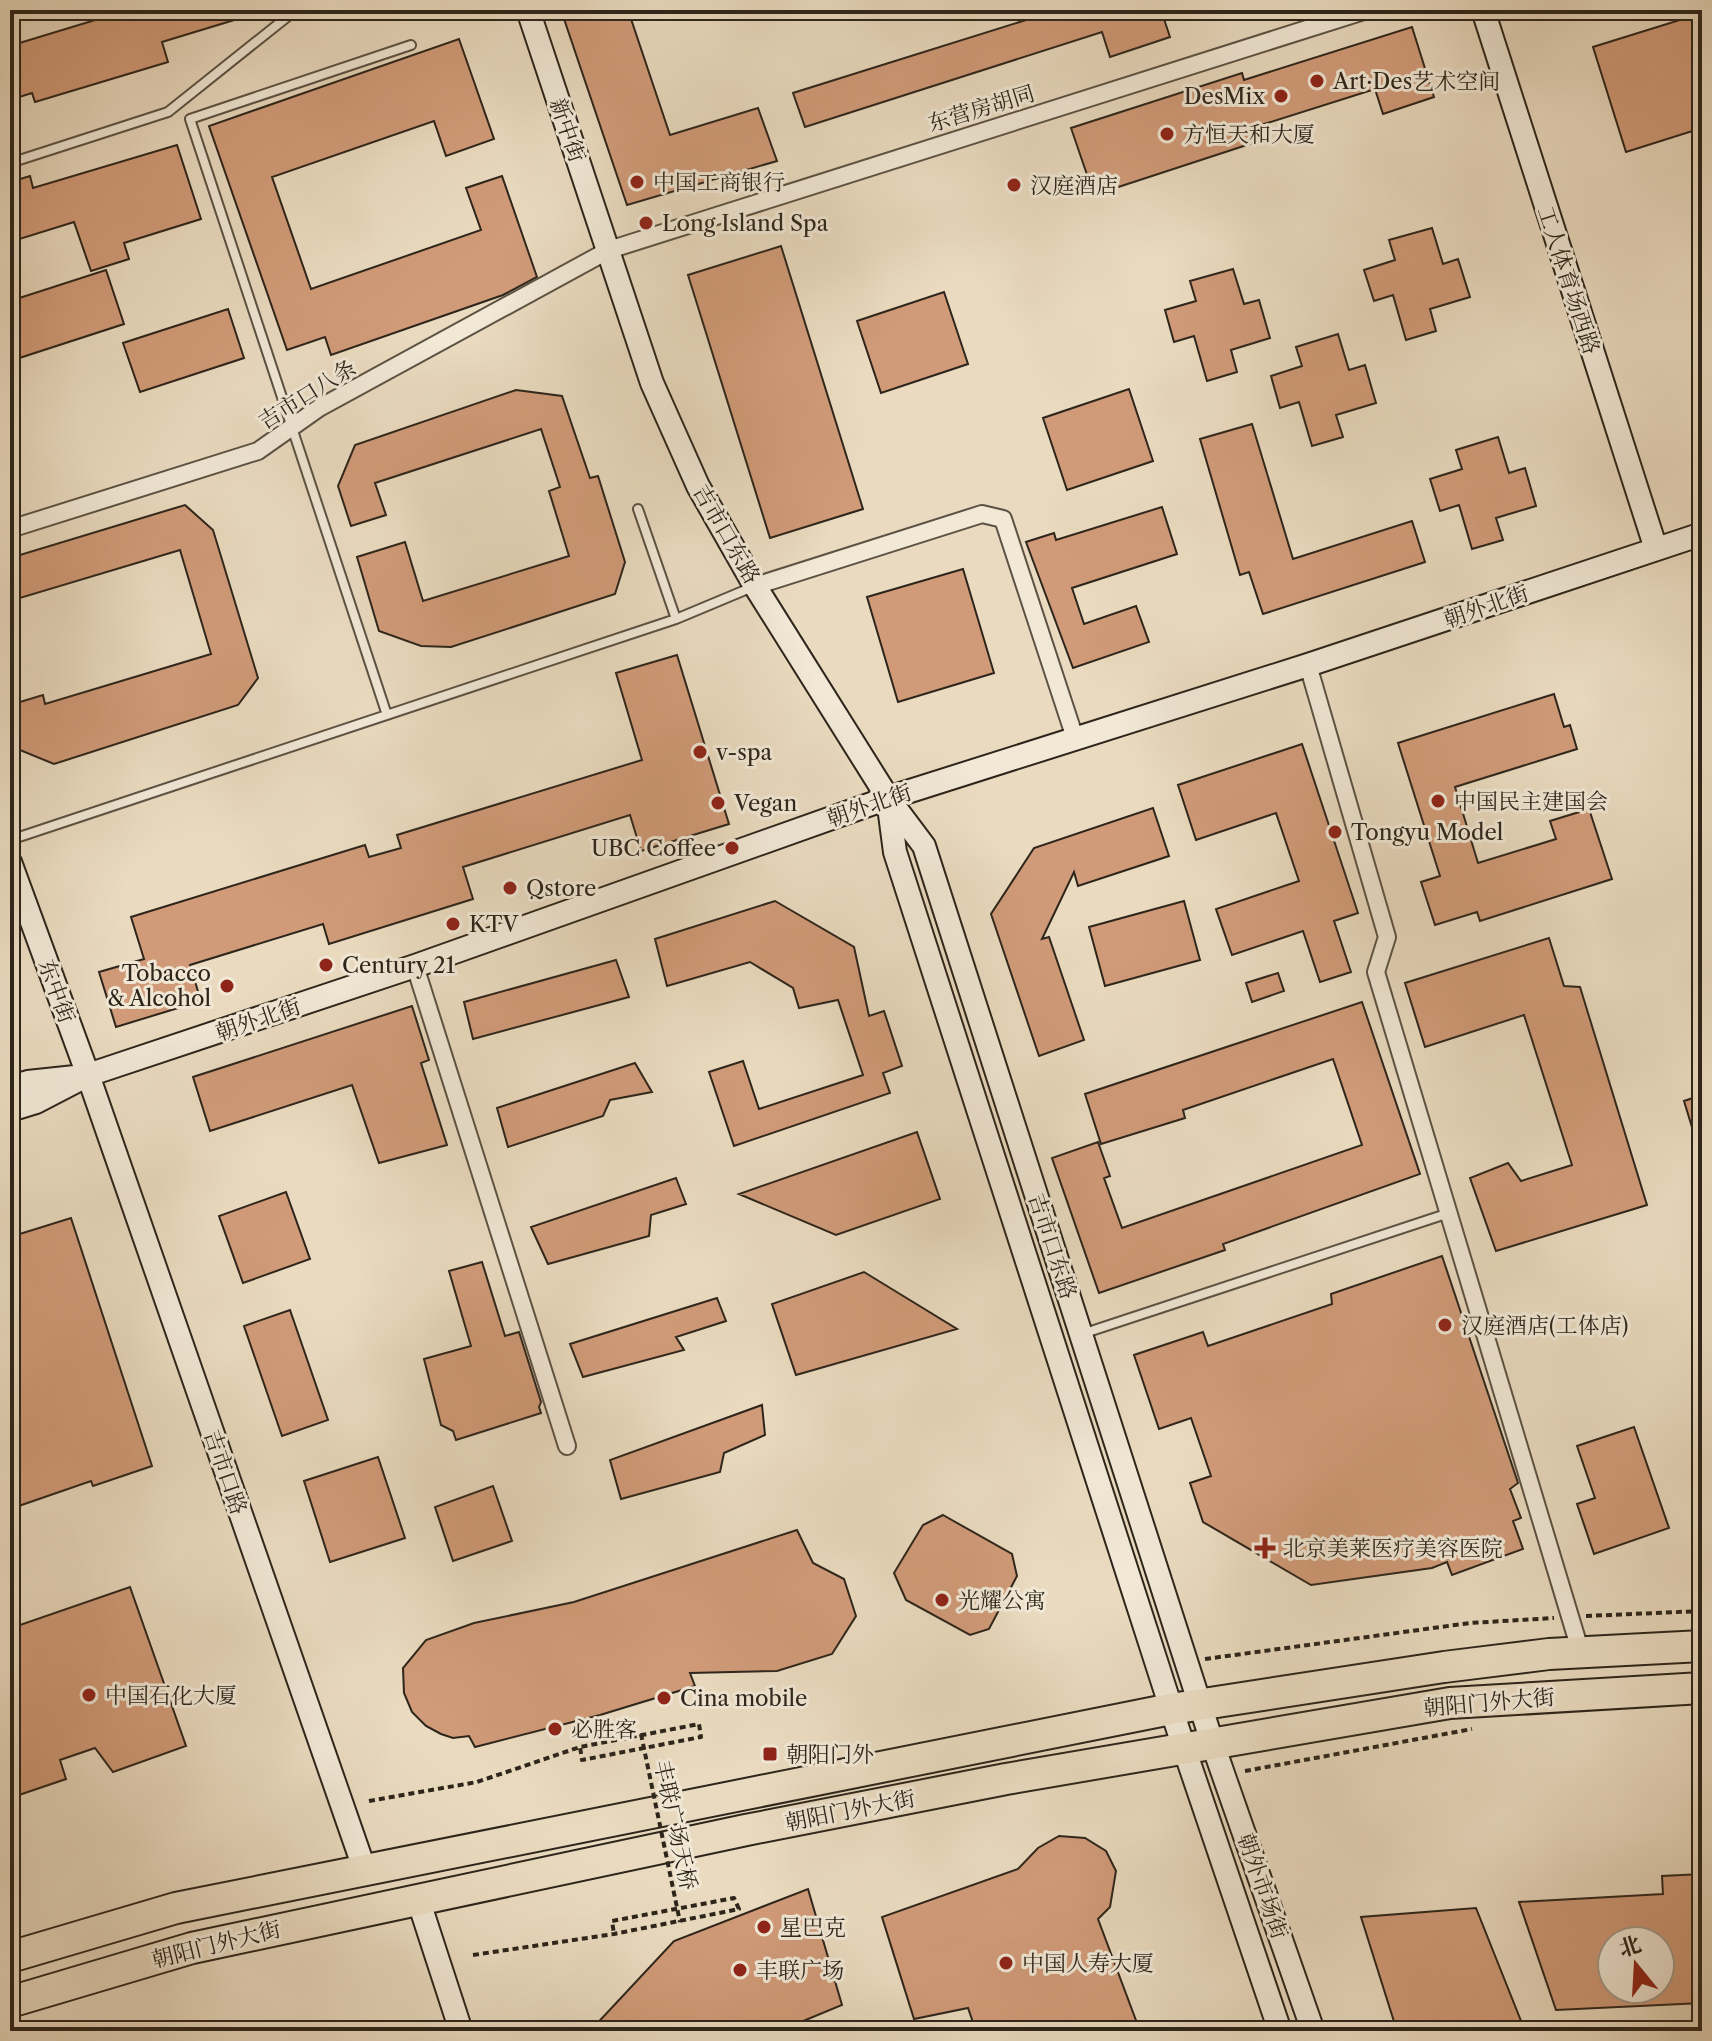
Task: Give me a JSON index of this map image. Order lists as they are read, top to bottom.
{
  "streets": {
    "highway": ["朝阳门外大街"],
    "street": [
      "东营房胡同",
      "新中街",
      "工人体育场西路",
      "吉市口八条",
      "吉市口东路",
      "朝外北街",
      "东中街",
      "吉市口路",
      "朝外市场街"
    ],
    "path": ["丰联广场天桥"]
  },
  "crossings": [
    ["东营房胡同", "新中街"],
    ["东营房胡同", "吉市口八条"],
    ["东营房胡同", "吉市口东路"],
    ["新中街", "吉市口八条"],
    ["新中街", "吉市口东路"],
    ["工人体育场西路", "朝外北街"],
    ["吉市口八条", "吉市口东路"],
    ["吉市口东路", "朝外北街"],
    ["吉市口东路", "朝阳门外大街"],
    ["朝外北街", "东中街"],
    ["朝外北街", "吉市口路"],
    ["东中街", "吉市口路"],
    ["吉市口路", "朝阳门外大街"],
    ["朝阳门外大街", "朝外市场街"]
  ],
  "places": {
    "other": [
      "Art·Des艺术空间",
      "DesMix",
      "方恒天和大厦",
      "中国工商银行",
      "汉庭酒店",
      "Long Island Spa",
      "v-spa",
      "中国民主建国会",
      "Vegan",
      "Tongyu Model",
      "UBC Coffee",
      "Qstore",
      "KTV",
      "Century 21",
      "Tobacco & Alcohol",
      "汉庭酒店(工体店)",
      "光耀公寓",
      "中国石化大厦",
      "Cina mobile",
      "必胜客",
      "星巴克",
      "中国人寿大厦",
      "丰联广场"
    ],
    "health": ["北京美莱医疗美容医院"],
    "transit": ["朝阳门外"]
  },
  "north": "top"
}
